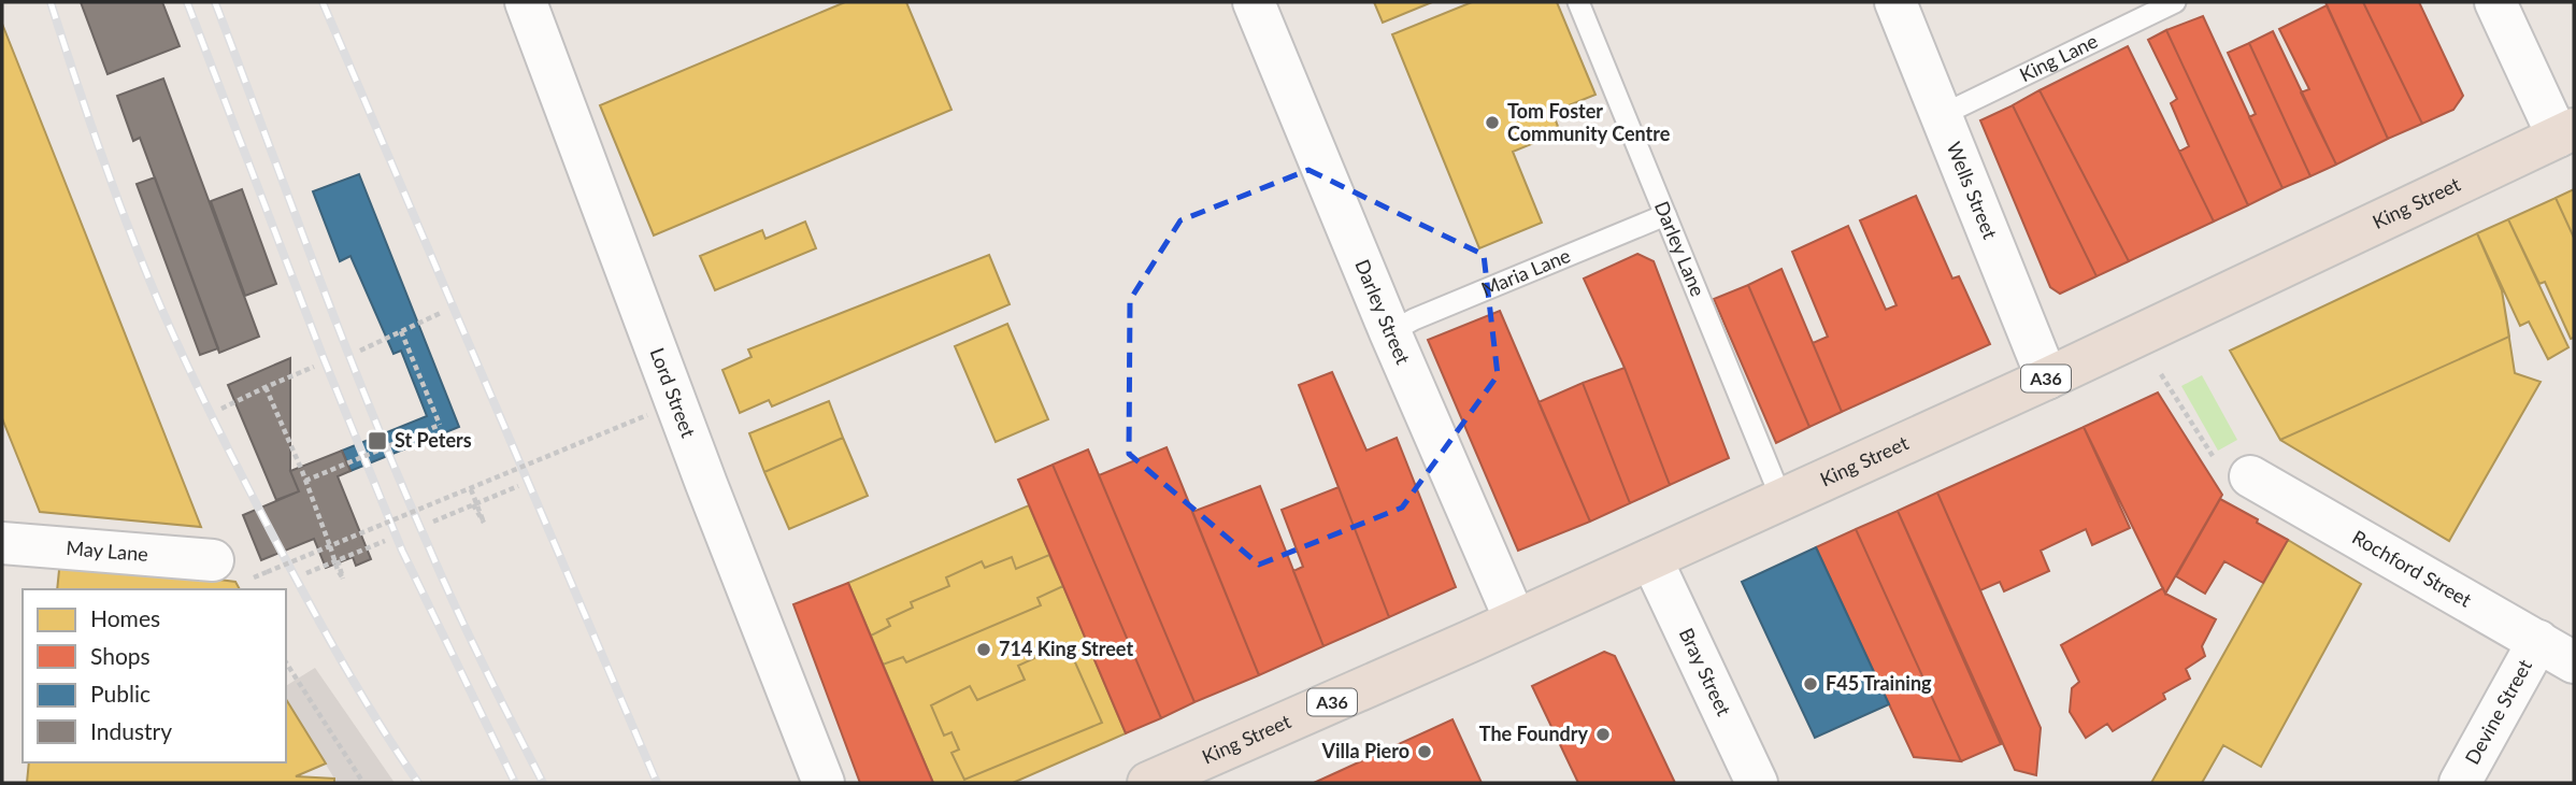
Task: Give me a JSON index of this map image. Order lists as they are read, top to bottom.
{
  "streets": {
    "highway": ["King Street", "A36"],
    "street": [
      "Wells Street",
      "Darley Street",
      "Lord Street",
      "May Lane",
      "Rochford Street",
      "Bray Street",
      "Devine Street"
    ],
    "lane": ["King Lane", "Darley Lane", "Maria Lane"]
  },
  "crossings": [
    ["King Lane", "Wells Street"],
    ["Wells Street", "King Street"],
    ["King Street", "Darley Lane"],
    ["King Street", "Darley Street"],
    ["King Street", "Bray Street"],
    ["Darley Lane", "Maria Lane"],
    ["Maria Lane", "Darley Street"],
    ["Rochford Street", "Devine Street"]
  ],
  "places": {
    "other": [
      "Tom Foster Community Centre",
      "714 King Street",
      "F45 Training",
      "The Foundry",
      "Villa Piero"
    ],
    "transit": ["St Peters"]
  },
  "legend": [
    "Homes",
    "Shops",
    "Public",
    "Industry"
  ]
}
